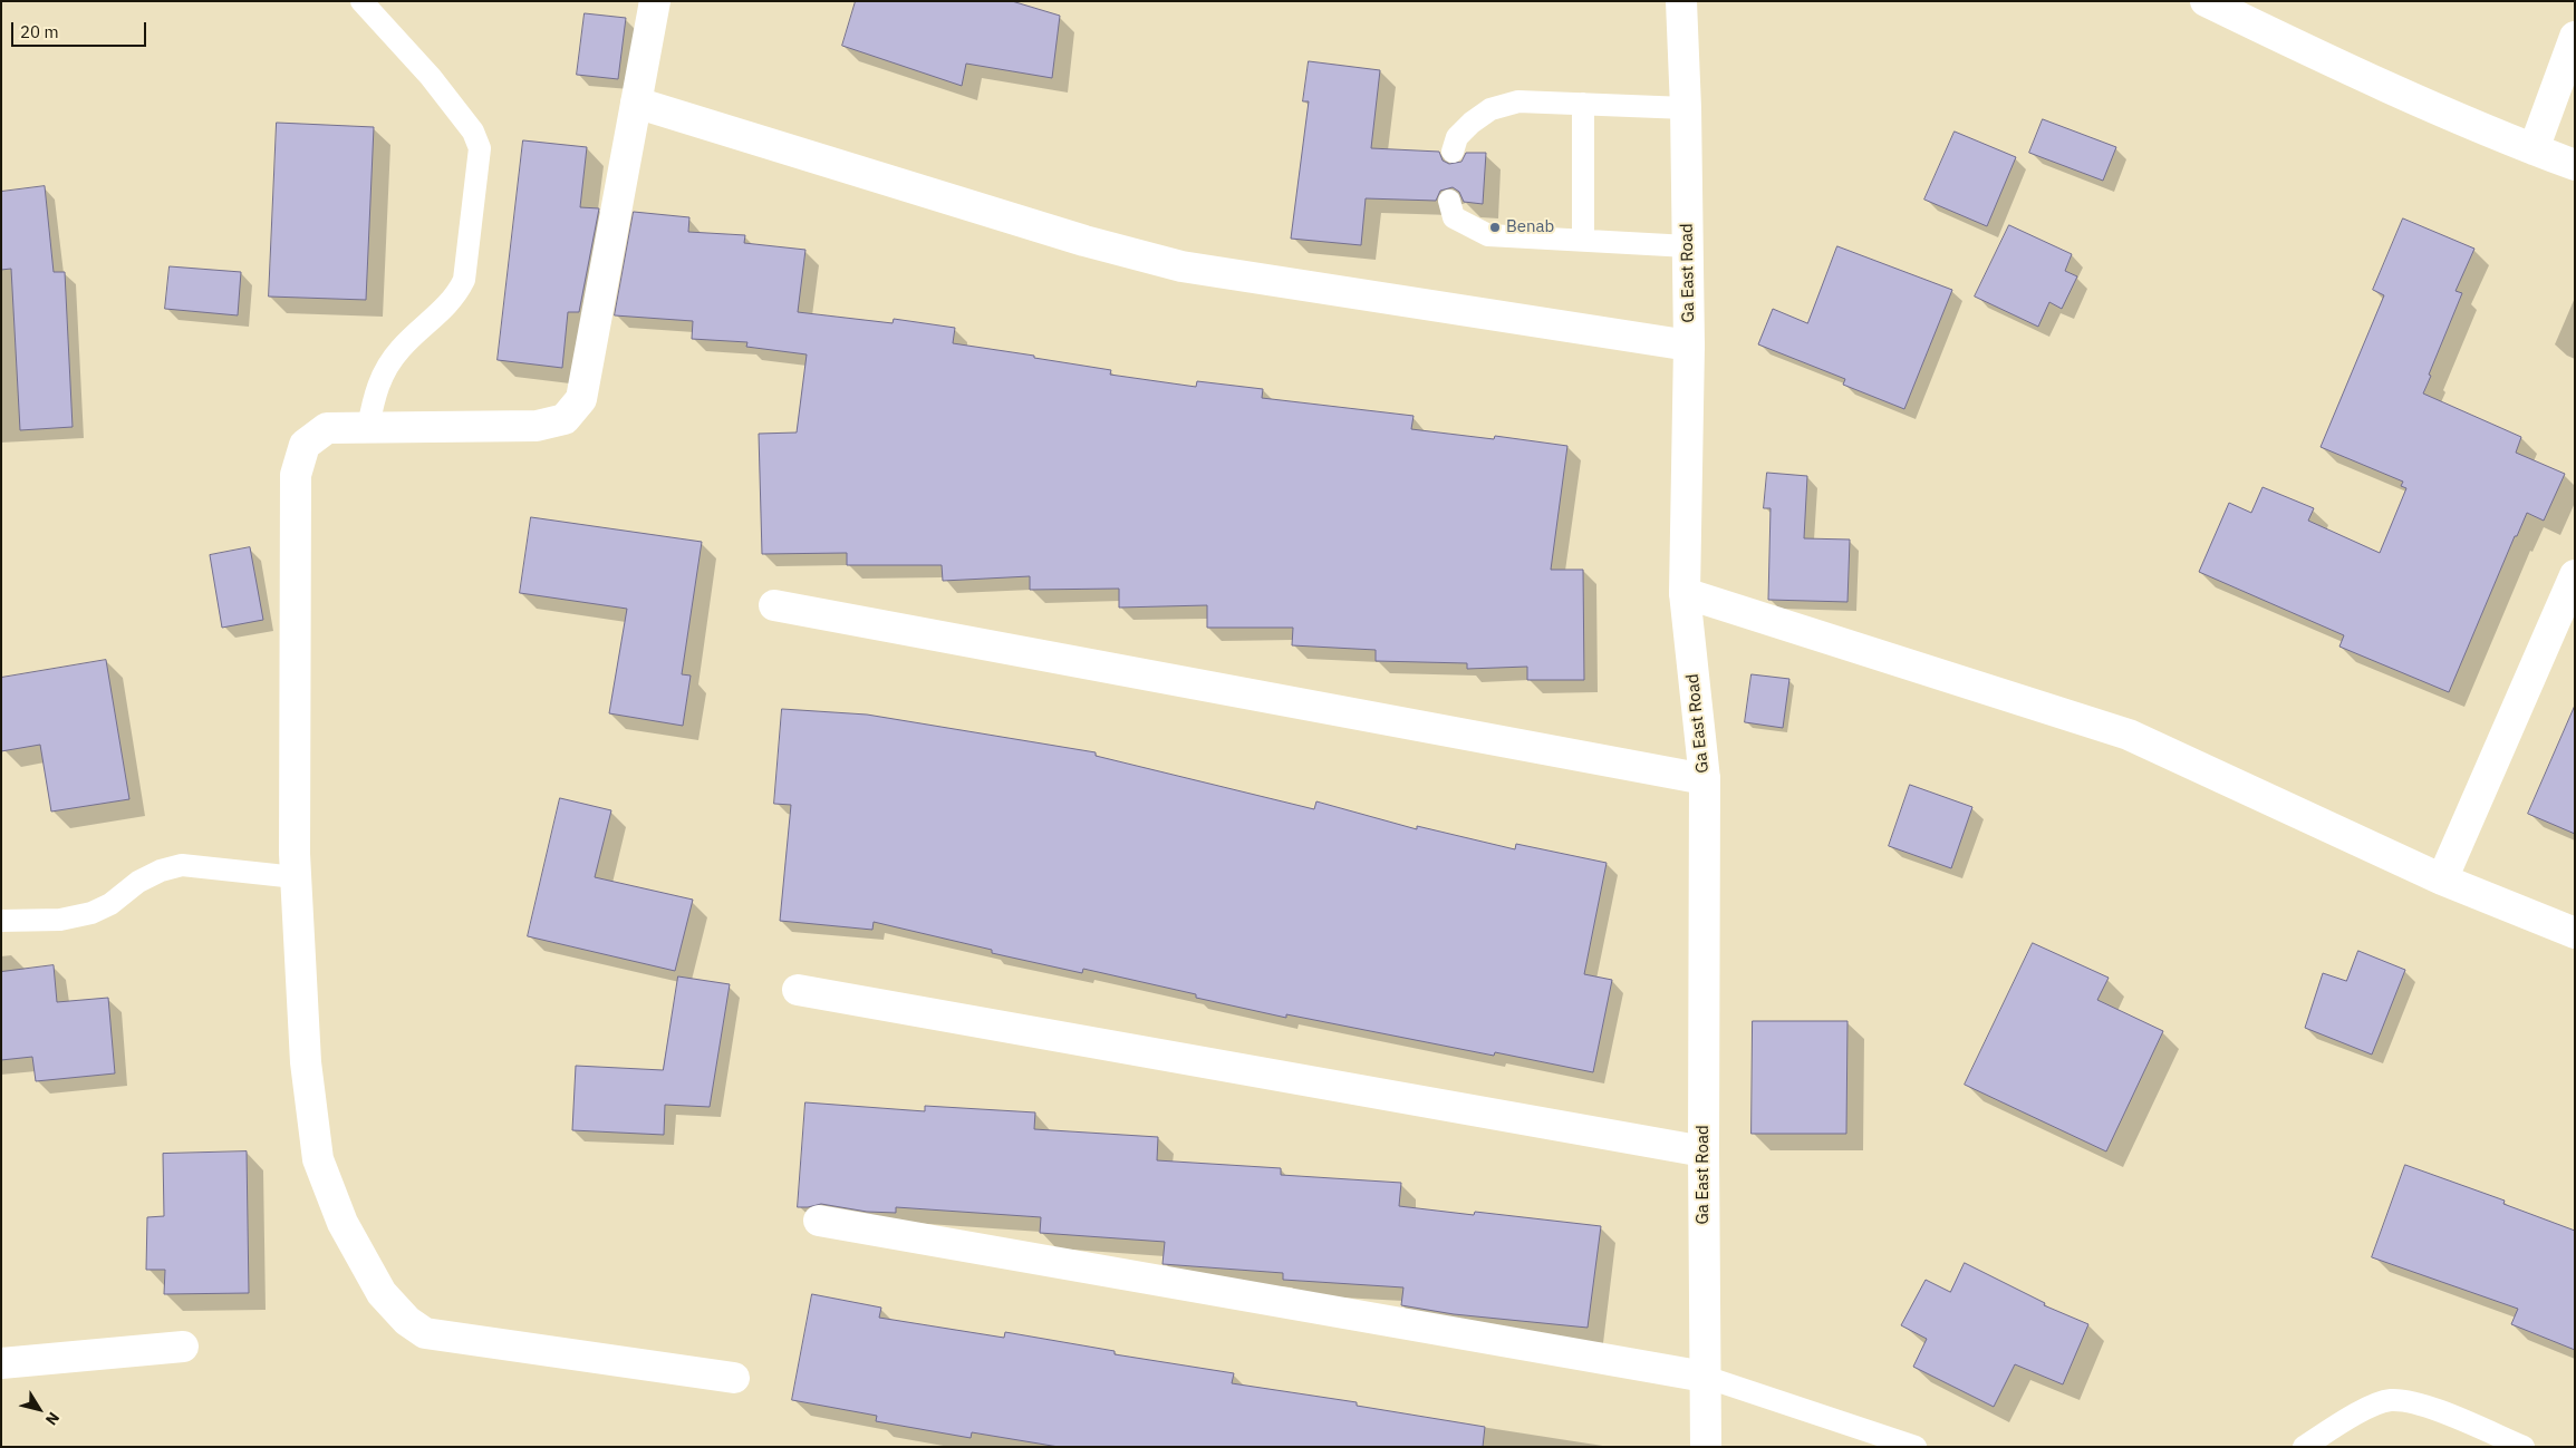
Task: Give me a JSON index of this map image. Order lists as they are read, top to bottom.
{
  "streets": {
    "street": ["Ga East Road"]
  },
  "places": ["Benab"],
  "scale_bar": "20 m",
  "north": "bottom right"
}
